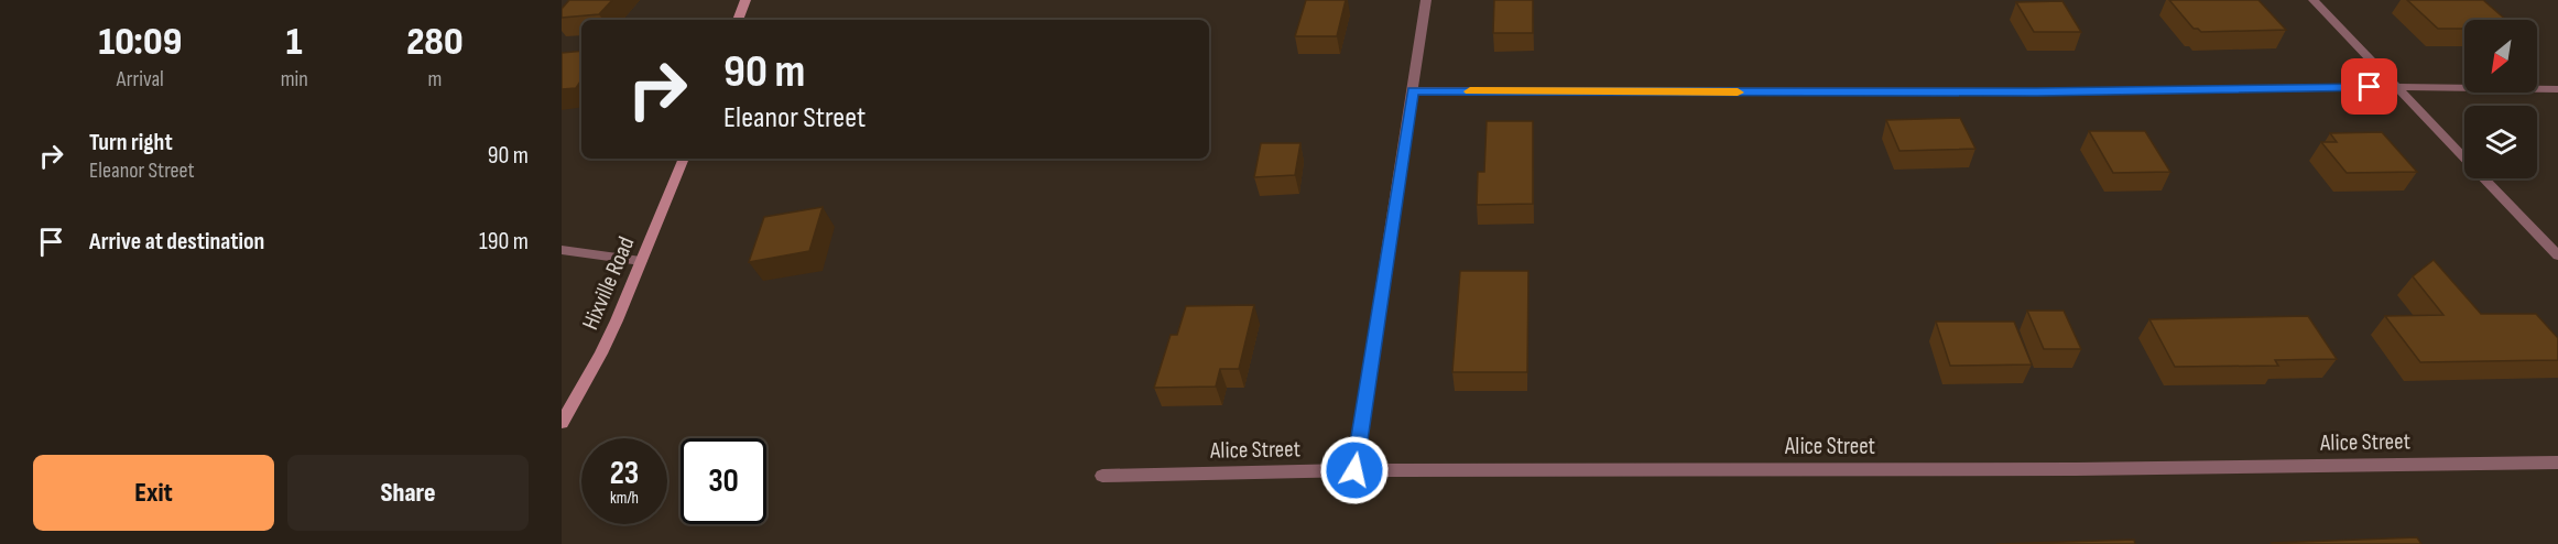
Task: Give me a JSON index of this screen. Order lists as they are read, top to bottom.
{
  "streets": {
    "street": ["Hixville Road", "Alice Street"]
  },
  "north": "bottom left",
  "page": {
    "eta": [
      "10:09",
      "Arrival",
      "1",
      "min",
      "280",
      "m"
    ],
    "turn": ["90 m", "Eleanor Street"],
    "list": [
      {
        "name": "Turn right",
        "note": "Eleanor Street",
        "value": "90 m"
      },
      {
        "name": "Arrive at destination",
        "value": "190 m"
      }
    ],
    "speed": "23 km/h",
    "limit": "30",
    "buttons": ["Exit", "Share"]
  }
}
